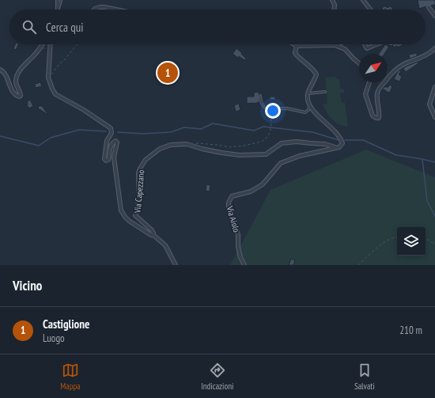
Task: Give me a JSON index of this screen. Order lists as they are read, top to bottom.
{
  "streets": {
    "street": ["Via Capezzano", "Via Aiolo"]
  },
  "crossings": [
    ["Via Capezzano", "Via Aiolo"]
  ],
  "north": "top right",
  "page": {
    "search": "Cerca qui",
    "pins": "1",
    "heading": "Vicino",
    "list": [
      {
        "mark": "1",
        "name": "Castiglione",
        "note": "Luogo",
        "value": "210 m"
      }
    ],
    "nav": ["Mappa", "Indicazioni", "Salvati"]
  }
}
